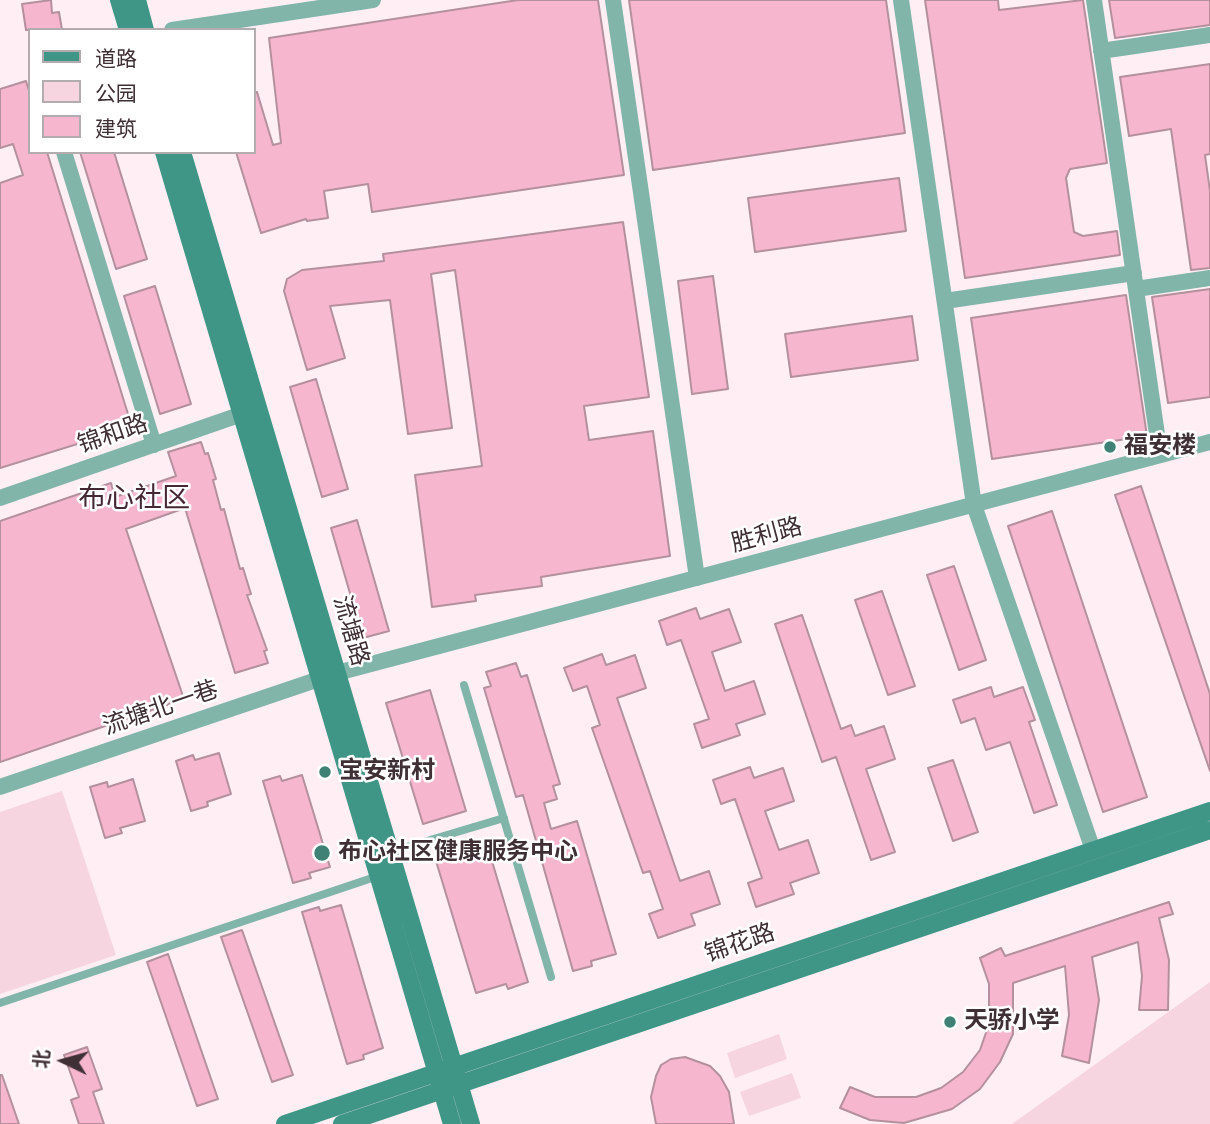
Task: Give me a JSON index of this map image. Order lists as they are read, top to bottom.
{
  "streets": {
    "street": [
      "锦和路",
      "胜利路",
      "流塘路",
      "流塘北一巷",
      "锦花路"
    ]
  },
  "crossings": [
    ["锦和路", "流塘路"],
    ["胜利路", "流塘路"],
    ["胜利路", "流塘北一巷"],
    ["流塘路", "流塘北一巷"],
    ["流塘路", "锦花路"]
  ],
  "districts": ["布心社区"],
  "places": [
    "福安楼",
    "宝安新村",
    "布心社区健康服务中心",
    "天骄小学"
  ],
  "legend": ["道路", "公园", "建筑"],
  "north": "left"
}
